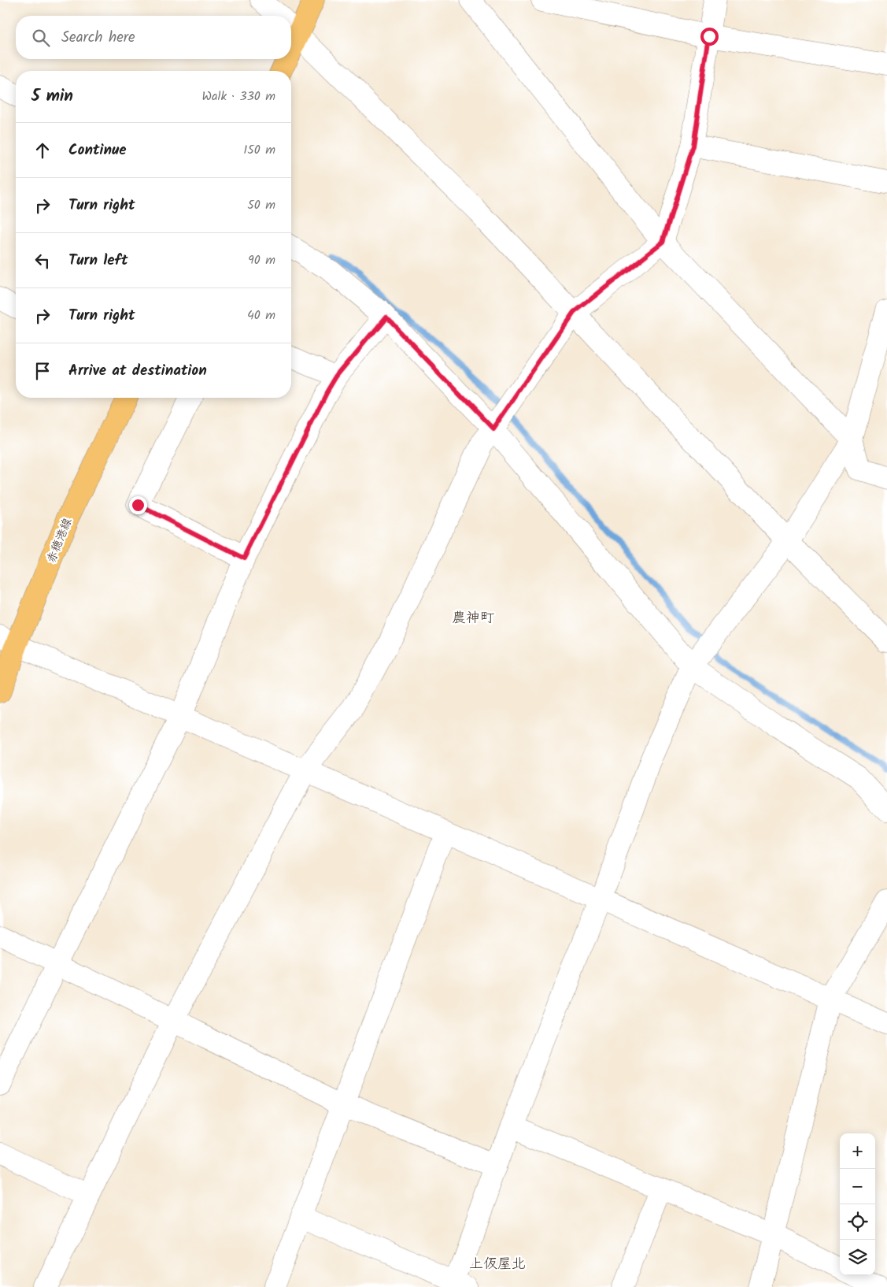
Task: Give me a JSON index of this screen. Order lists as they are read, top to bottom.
{
  "streets": {
    "main road": ["赤穂港線"]
  },
  "districts": ["農神町", "上仮屋北"],
  "page": {
    "search": "Search here",
    "heading": ["5 min", "Walk · 330 m"],
    "list": [
      ["Continue", "150 m"],
      ["Turn right", "50 m"],
      ["Turn left", "90 m"],
      ["Turn right", "40 m"],
      "Arrive at destination"
    ],
    "map_buttons": ["+", "−"]
  }
}
